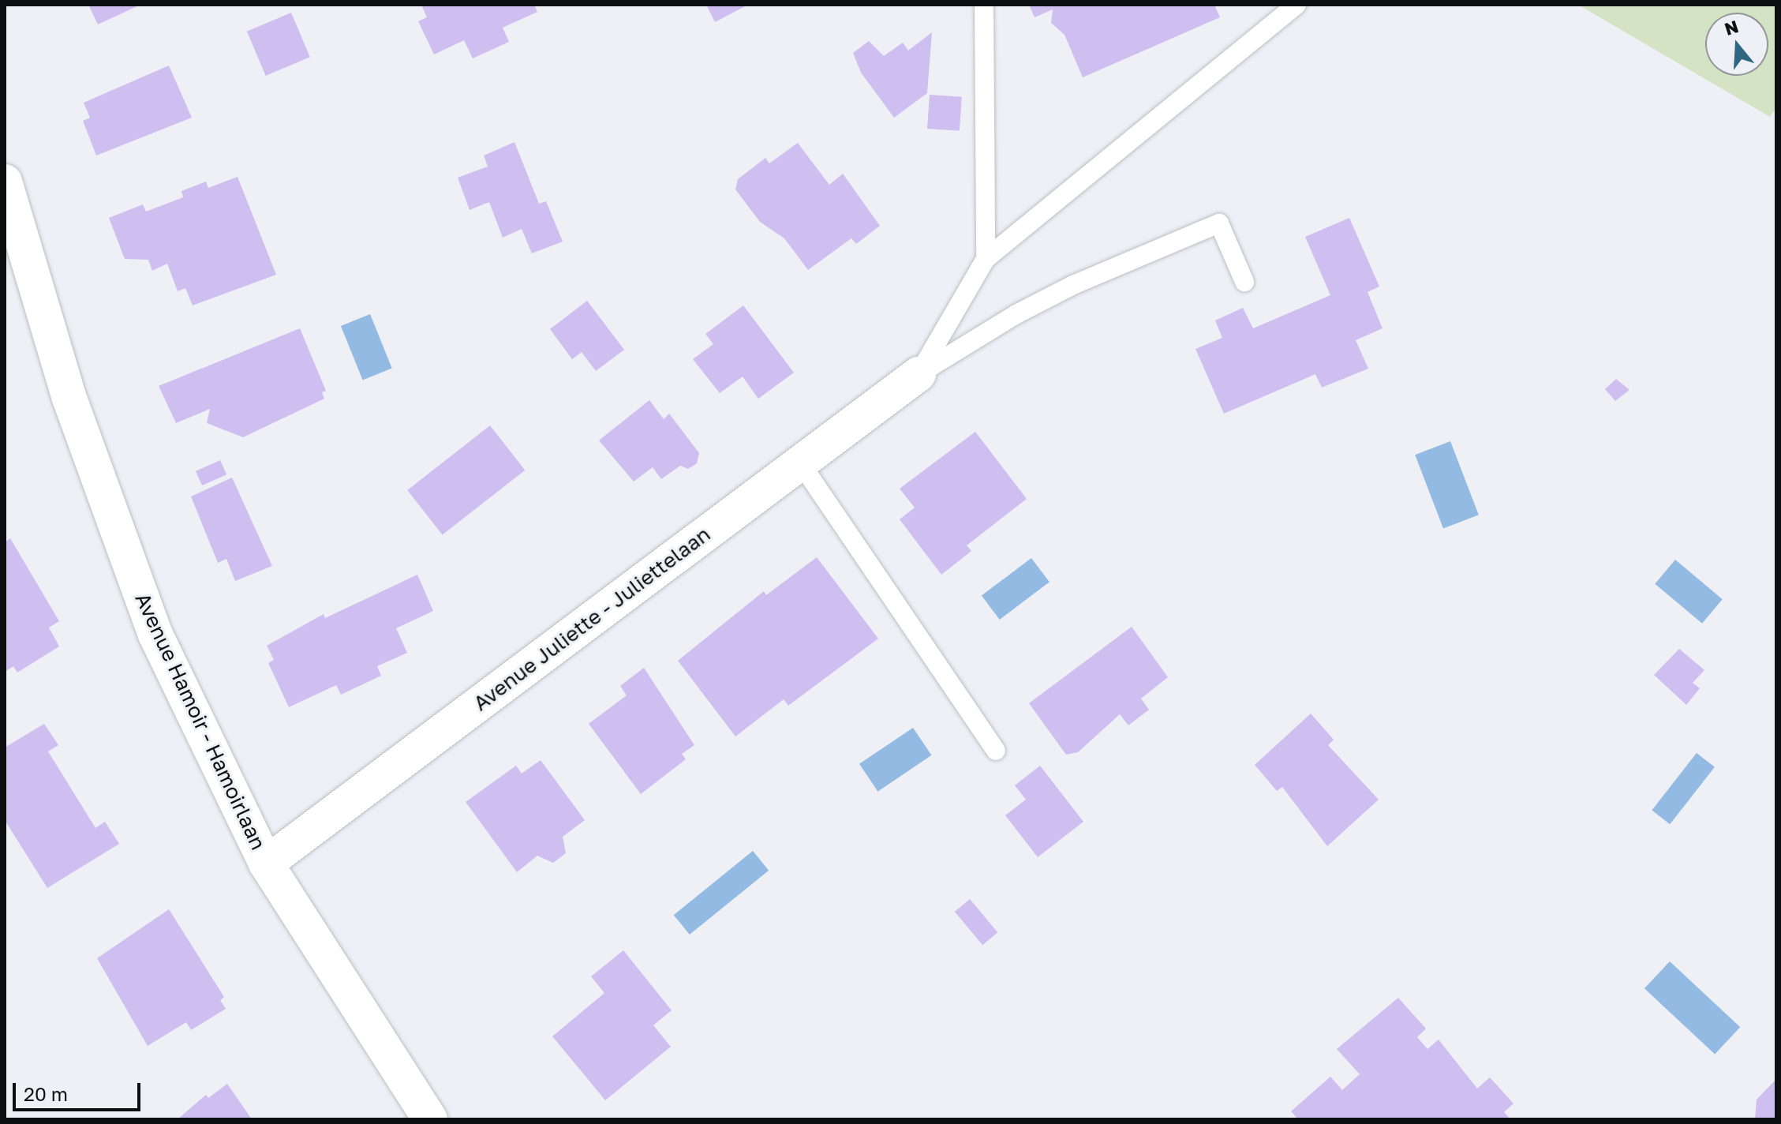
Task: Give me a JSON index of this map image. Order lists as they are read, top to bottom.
{
  "streets": {
    "street": ["Avenue Juliette - Juliettelaan", "Avenue Hamoir - Hamoirlaan"]
  },
  "crossings": [
    ["Avenue Juliette - Juliettelaan", "Avenue Hamoir - Hamoirlaan"]
  ],
  "scale_bar": "20 m",
  "north": "top"
}
